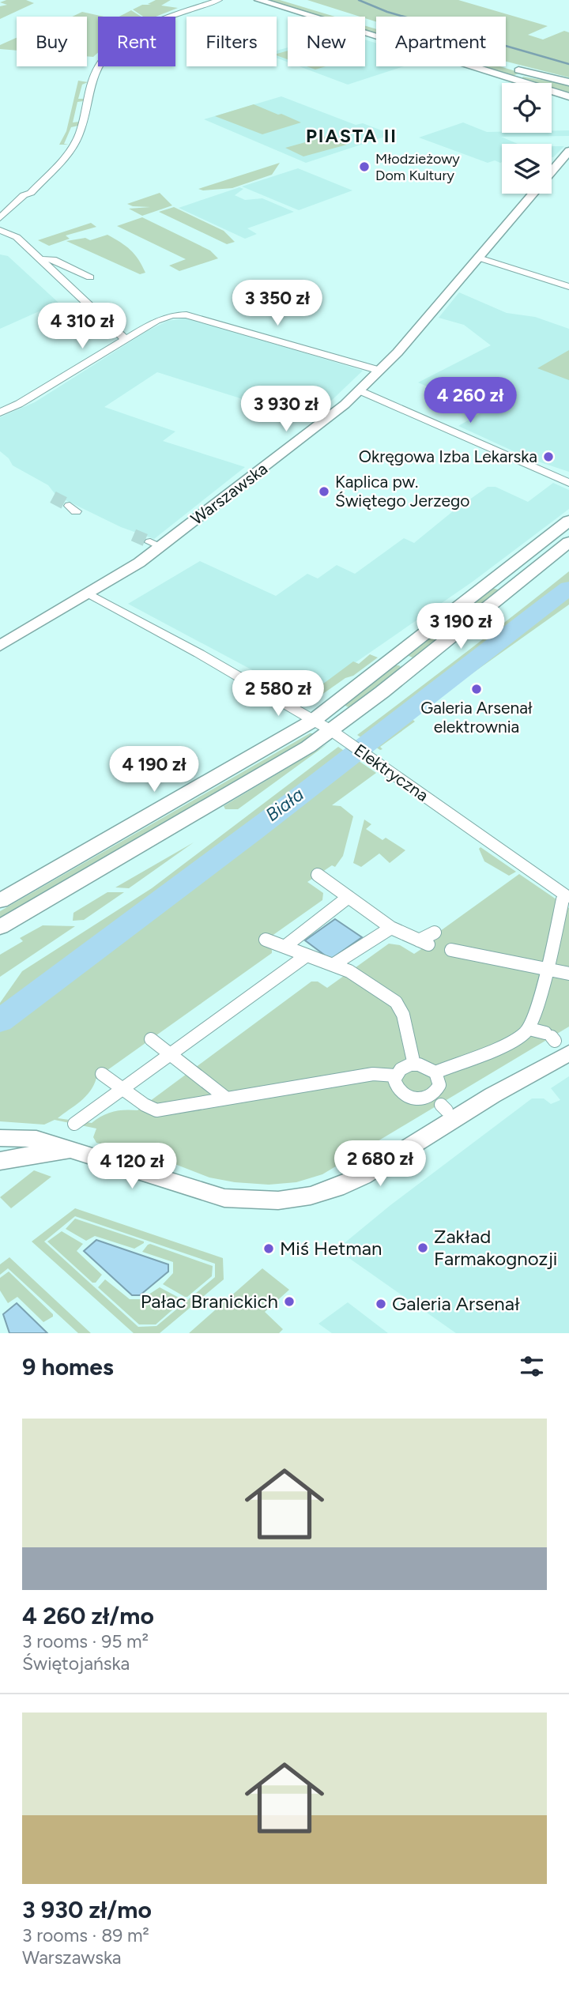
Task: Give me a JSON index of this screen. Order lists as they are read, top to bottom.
{
  "streets": {
    "street": ["Warszawska", "Elektryczna"]
  },
  "crossings": [
    ["Warszawska", "Elektryczna"]
  ],
  "districts": ["PIASTA II"],
  "water": ["Biała"],
  "places": [
    "Młodzieżowy Dom Kultury",
    "Okręgowa Izba Lekarska",
    "Kaplica pw. Świętego Jerzego",
    "Galeria Arsenał elektrownia",
    "Zakład Farmakognozji",
    "Miś Hetman",
    "Pałac Branickich",
    "Galeria Arsenał"
  ],
  "page": {
    "chip": [
      "Buy",
      "Rent",
      "Filters",
      "New",
      "Apartment"
    ],
    "price": [
      "3 350 zł",
      "4 310 zł",
      "4 260 zł",
      "3 930 zł",
      "3 190 zł",
      "2 580 zł",
      "4 190 zł",
      "2 680 zł",
      "4 120 zł"
    ],
    "heading": "9 homes",
    "list": [
      {
        "name": "4 260 zł/mo",
        "note": "3 rooms · 95 m² · Świętojańska"
      },
      {
        "name": "3 930 zł/mo",
        "note": "3 rooms · 89 m² · Warszawska"
      }
    ]
  }
}
